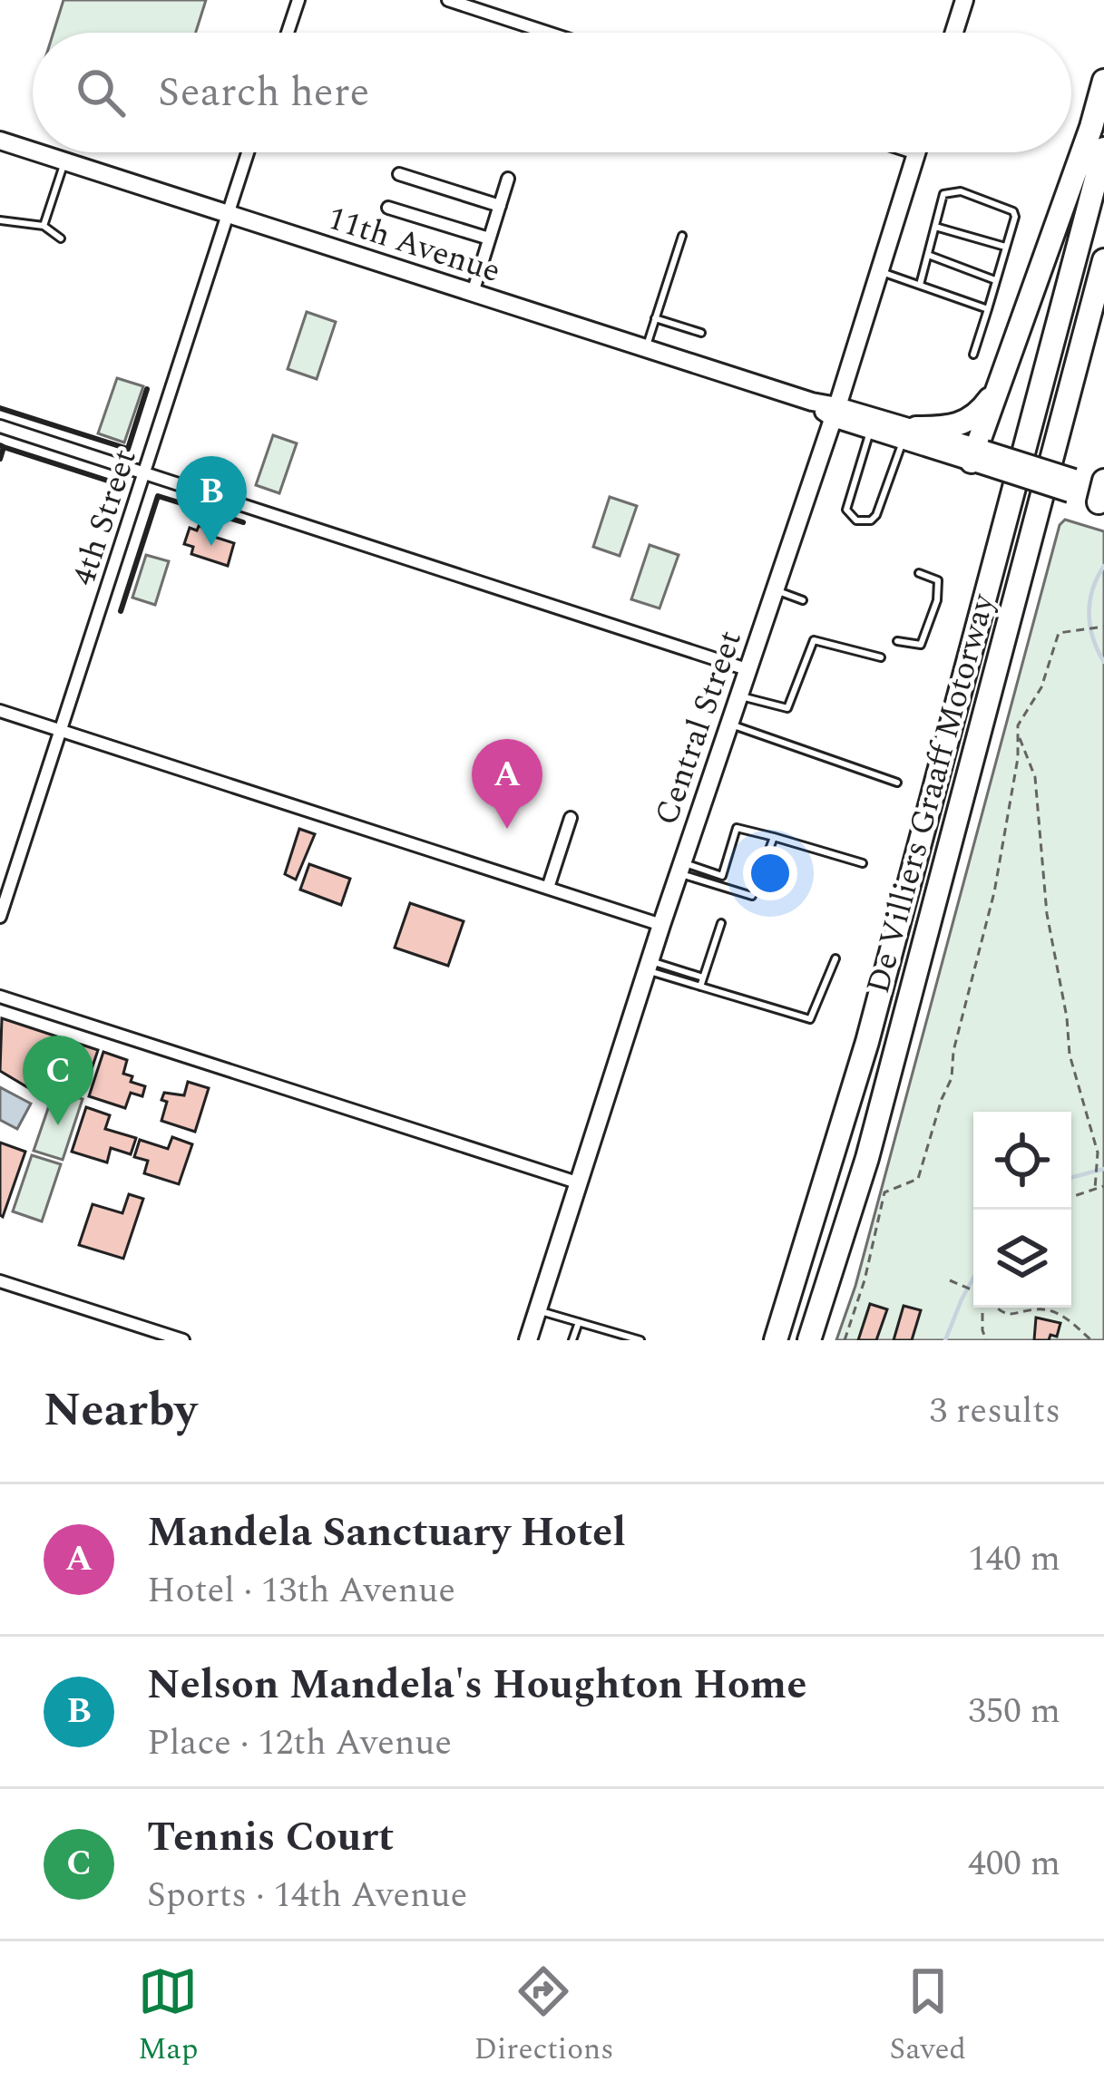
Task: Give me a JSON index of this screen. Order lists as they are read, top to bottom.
{
  "streets": {
    "highway": ["De Villiers Graaff Motorway"],
    "main road": ["11th Avenue", "Central Street"],
    "street": ["4th Street"]
  },
  "crossings": [
    ["11th Avenue", "4th Street"],
    ["11th Avenue", "Central Street"]
  ],
  "page": {
    "search": "Search here",
    "pins": ["B", "A", "C"],
    "heading": ["Nearby", "3 results"],
    "list": [
      {
        "mark": "A",
        "name": "Mandela Sanctuary Hotel",
        "note": "Hotel · 13th Avenue",
        "value": "140 m"
      },
      {
        "mark": "B",
        "name": "Nelson Mandela's Houghton Home",
        "note": "Place · 12th Avenue",
        "value": "350 m"
      },
      {
        "mark": "C",
        "name": "Tennis Court",
        "note": "Sports · 14th Avenue",
        "value": "400 m"
      }
    ],
    "nav": ["Map", "Directions", "Saved"]
  }
}
